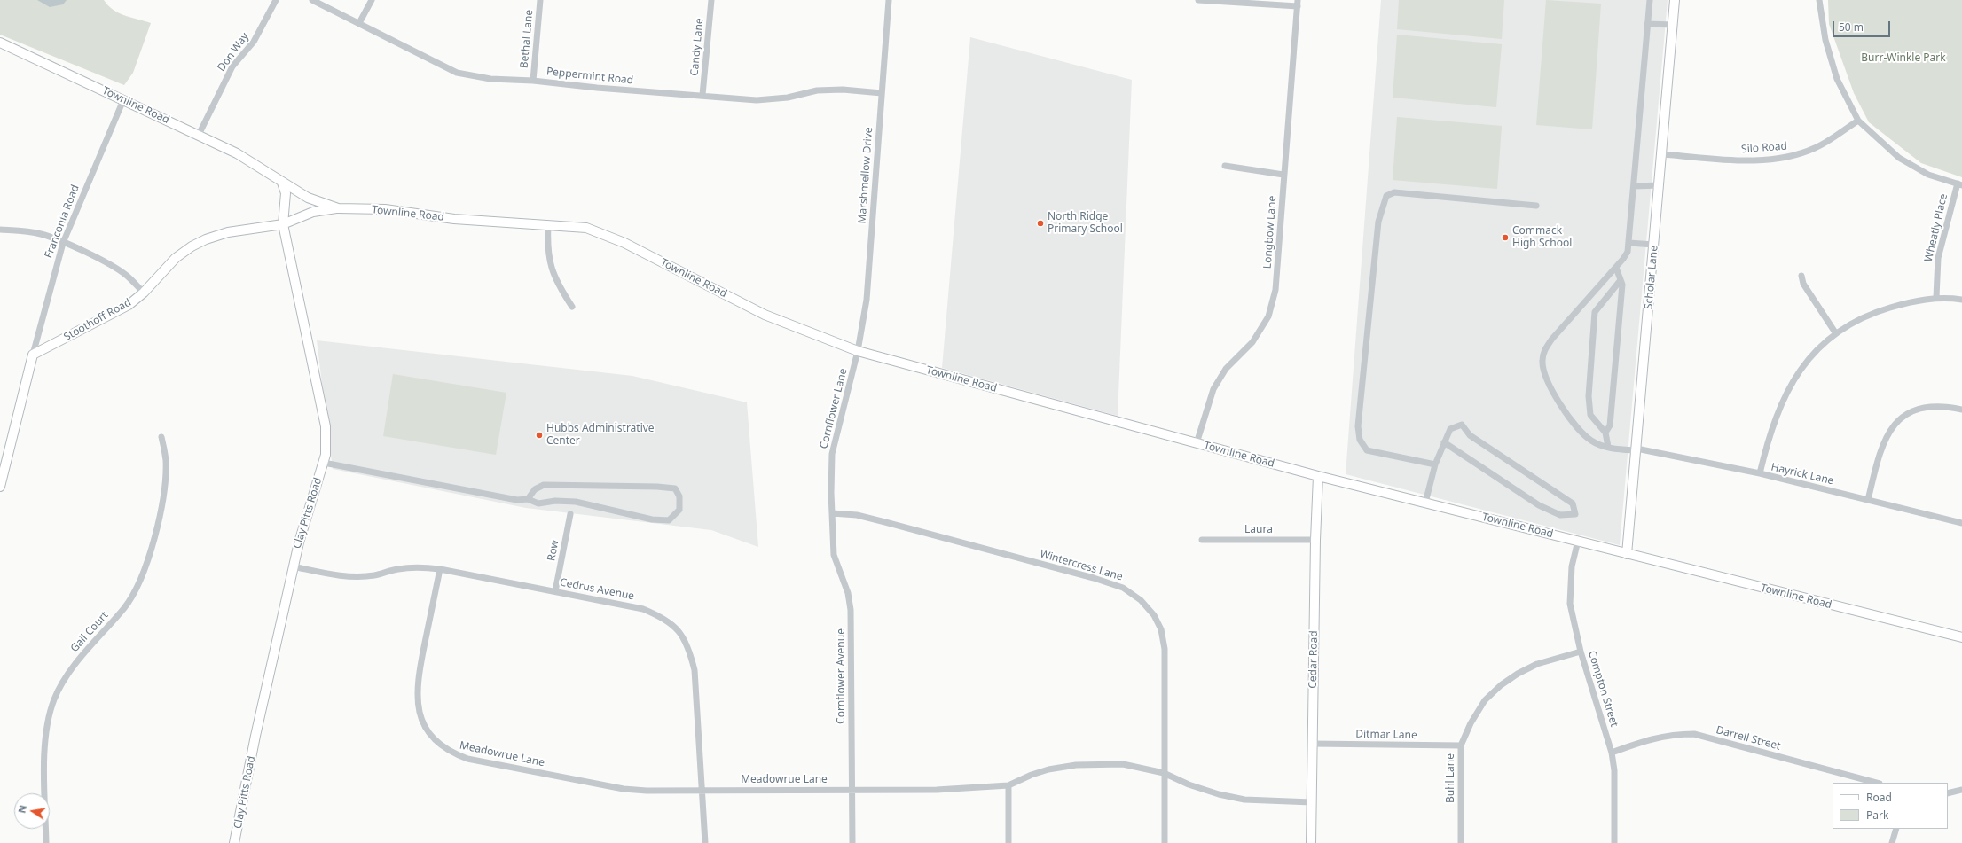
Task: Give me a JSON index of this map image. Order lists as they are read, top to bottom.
{
  "streets": {
    "street": [
      "Bethal Lane",
      "Candy Lane",
      "Don Way",
      "Peppermint Road",
      "Townline Road",
      "Silo Road",
      "Marshmellow Drive",
      "Franconia Road",
      "Wheatly Place",
      "Longbow Lane",
      "Scholar Lane",
      "Stoothoff Road",
      "Cornflower Lane",
      "Hayrick Lane",
      "Clay Pitts Road",
      "Laura",
      "Row",
      "Wintercress Lane",
      "Cedrus Avenue",
      "Gail Court",
      "Cedar Road",
      "Cornflower Avenue",
      "Compton Street",
      "Ditmar Lane",
      "Darrell Street",
      "Meadowrue Lane",
      "Buhl Lane"
    ]
  },
  "crossings": [
    ["Bethal Lane", "Peppermint Road"],
    ["Candy Lane", "Peppermint Road"],
    ["Don Way", "Townline Road"],
    ["Peppermint Road", "Marshmellow Drive"],
    ["Townline Road", "Marshmellow Drive"],
    ["Townline Road", "Franconia Road"],
    ["Townline Road", "Longbow Lane"],
    ["Townline Road", "Scholar Lane"],
    ["Townline Road", "Stoothoff Road"],
    ["Townline Road", "Cornflower Lane"],
    ["Townline Road", "Clay Pitts Road"],
    ["Townline Road", "Cedar Road"],
    ["Townline Road", "Compton Street"],
    ["Silo Road", "Scholar Lane"],
    ["Marshmellow Drive", "Cornflower Lane"],
    ["Franconia Road", "Stoothoff Road"],
    ["Scholar Lane", "Hayrick Lane"],
    ["Stoothoff Road", "Clay Pitts Road"],
    ["Cornflower Lane", "Wintercress Lane"],
    ["Cornflower Lane", "Cornflower Avenue"],
    ["Clay Pitts Road", "Cedrus Avenue"],
    ["Laura", "Cedar Road"],
    ["Row", "Cedrus Avenue"],
    ["Wintercress Lane", "Cornflower Avenue"],
    ["Wintercress Lane", "Meadowrue Lane"],
    ["Cedrus Avenue", "Meadowrue Lane"],
    ["Cedar Road", "Ditmar Lane"],
    ["Cedar Road", "Meadowrue Lane"],
    ["Cornflower Avenue", "Meadowrue Lane"],
    ["Compton Street", "Darrell Street"],
    ["Compton Street", "Buhl Lane"],
    ["Ditmar Lane", "Buhl Lane"]
  ],
  "parks": ["Burr-Winkle Park"],
  "places": ["North Ridge Primary School", "Commack High School", "Hubbs Administrative Center"],
  "legend": ["Road", "Park"],
  "scale_bar": "50 m",
  "north": "left"
}
